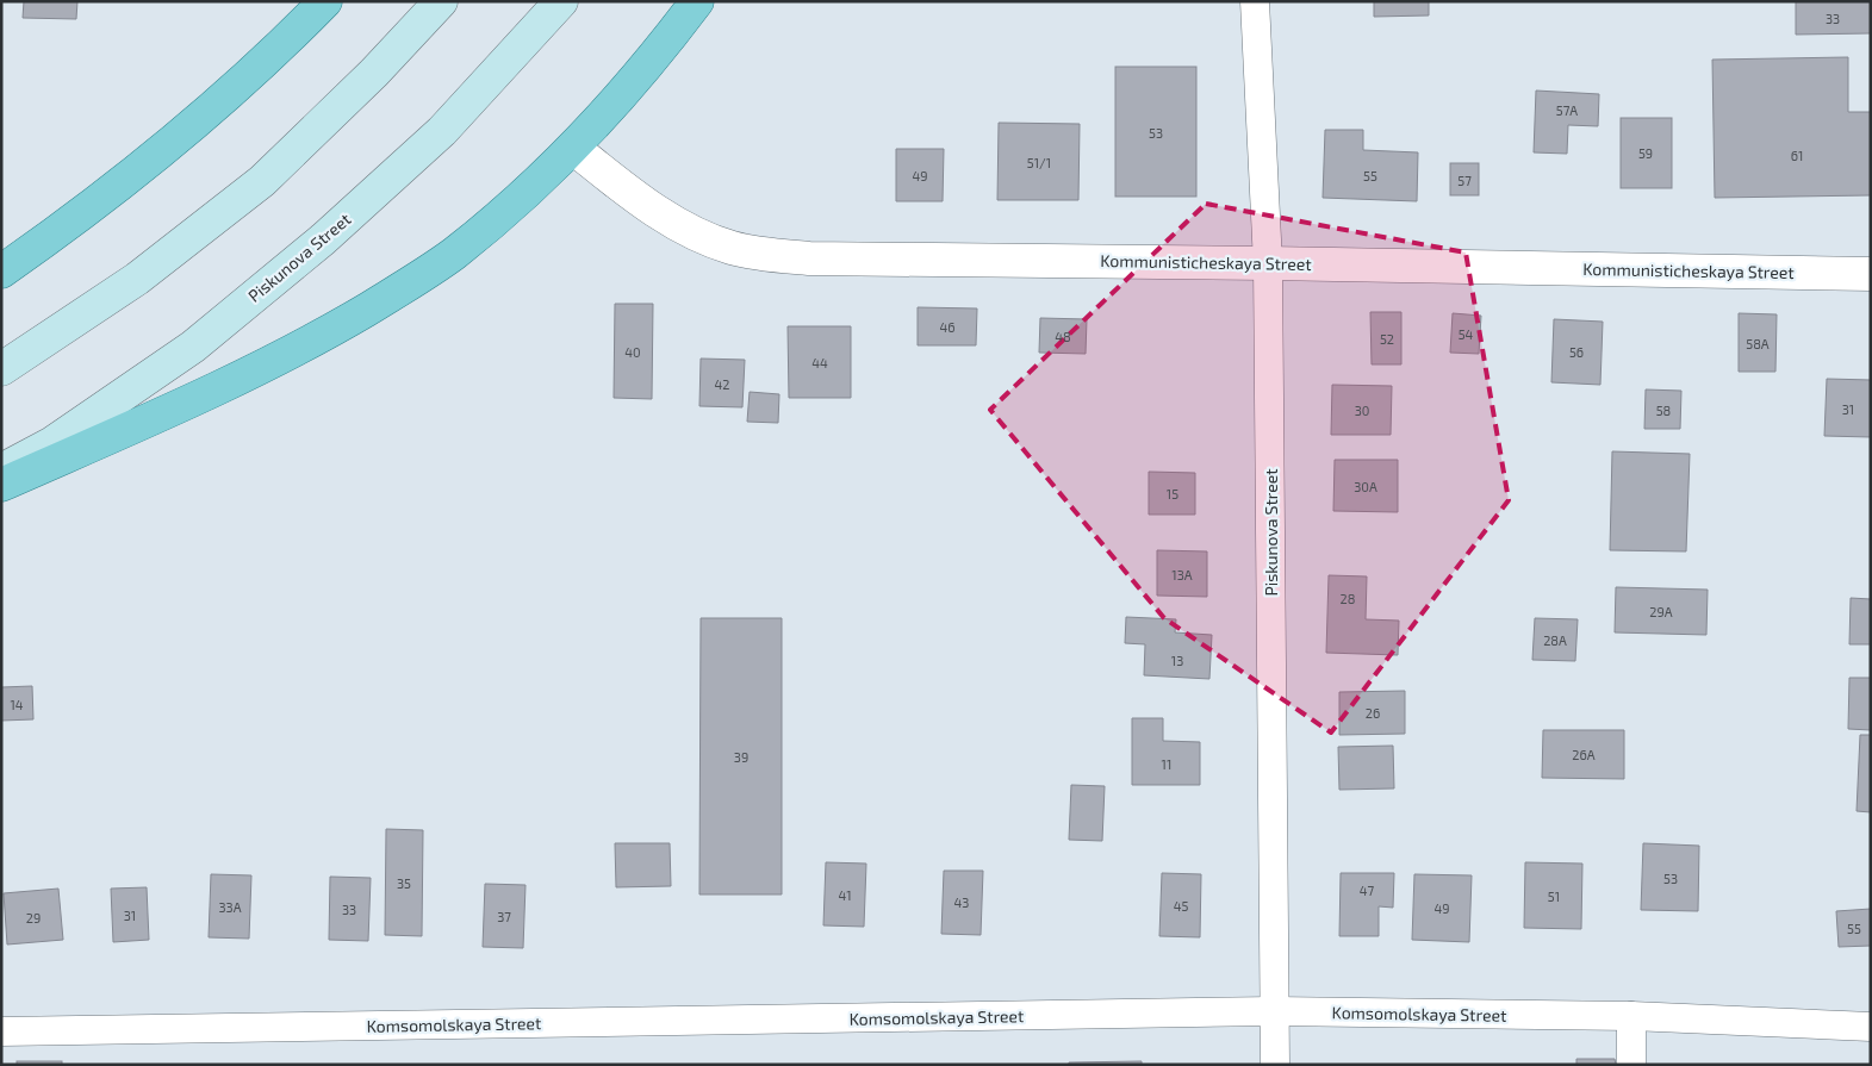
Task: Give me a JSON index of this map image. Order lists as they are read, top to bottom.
{
  "streets": {
    "main road": ["Piskunova Street"],
    "street": ["Kommunisticheskaya Street", "Komsomolskaya Street"]
  },
  "crossings": [
    ["Piskunova Street", "Kommunisticheskaya Street"],
    ["Piskunova Street", "Komsomolskaya Street"]
  ],
  "house_numbers": [
    "33",
    "57А",
    "53",
    "59",
    "61",
    "51/1",
    "49",
    "55",
    "57",
    "46",
    "54",
    "48",
    "52",
    "58А",
    "40",
    "56",
    "44",
    "42",
    "31",
    "30",
    "58",
    "30А",
    "15",
    "13А",
    "28",
    "29А",
    "28А",
    "13",
    "14",
    "26",
    "26А",
    "39",
    "11",
    "53",
    "35",
    "47",
    "41",
    "51",
    "43",
    "45",
    "33А",
    "49",
    "33",
    "31",
    "37",
    "29",
    "55"
  ]
}
